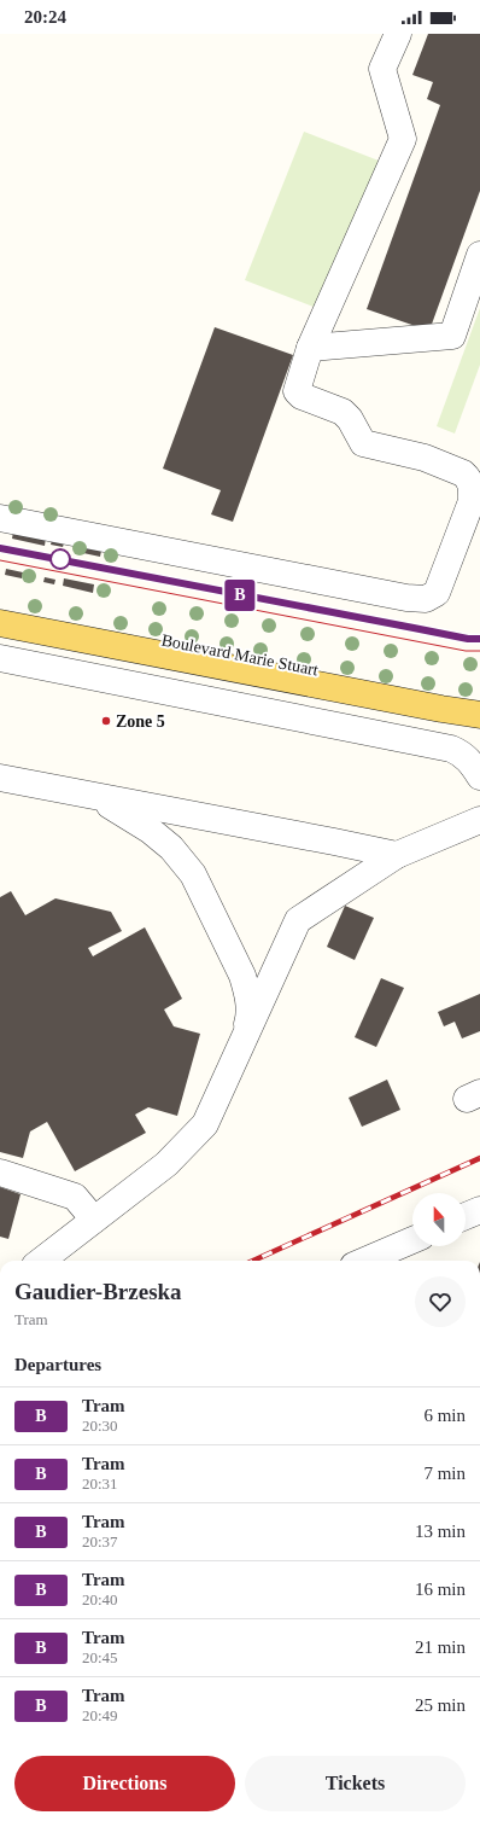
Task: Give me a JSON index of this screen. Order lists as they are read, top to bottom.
{
  "streets": {
    "main road": ["Boulevard Marie Stuart"]
  },
  "places": ["Zone 5"],
  "lines": ["tram line B"],
  "north": "top",
  "page": {
    "status": "20:24",
    "on_map": "B",
    "heading": [
      ["Gaudier-Brzeska", "Tram"],
      "Departures"
    ],
    "list": [
      {
        "mark": "B",
        "name": "Tram",
        "note": "20:30",
        "value": "6 min"
      },
      {
        "mark": "B",
        "name": "Tram",
        "note": "20:31",
        "value": "7 min"
      },
      {
        "mark": "B",
        "name": "Tram",
        "note": "20:37",
        "value": "13 min"
      },
      {
        "mark": "B",
        "name": "Tram",
        "note": "20:40",
        "value": "16 min"
      },
      {
        "mark": "B",
        "name": "Tram",
        "note": "20:45",
        "value": "21 min"
      },
      {
        "mark": "B",
        "name": "Tram",
        "note": "20:49",
        "value": "25 min"
      }
    ],
    "buttons": ["Directions", "Tickets"]
  }
}
